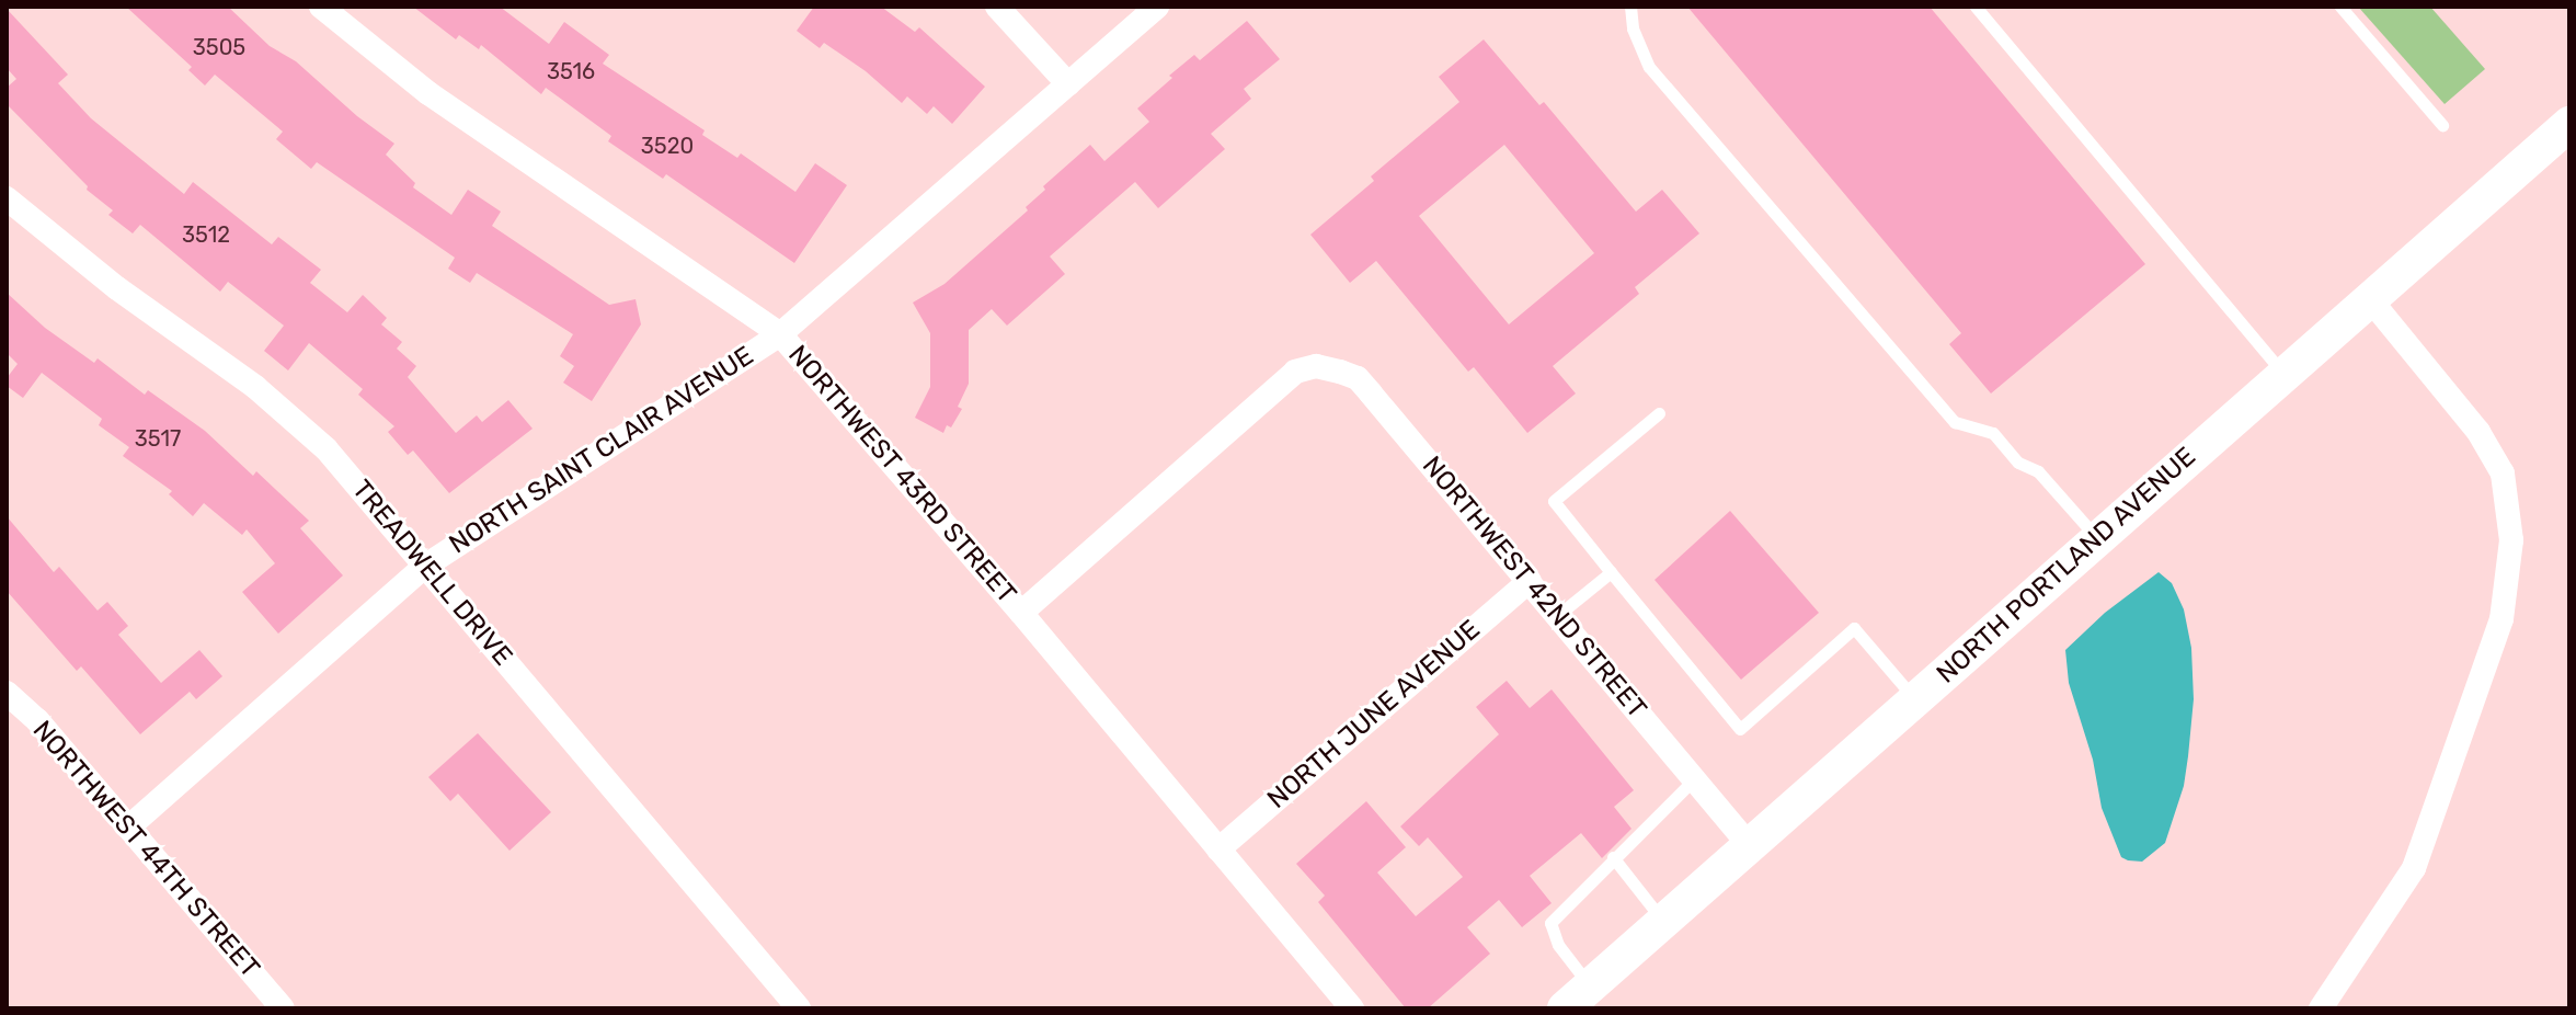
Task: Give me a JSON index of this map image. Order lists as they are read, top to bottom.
{
  "streets": {
    "main road": ["NORTH PORTLAND AVENUE"],
    "street": [
      "NORTH SAINT CLAIR AVENUE",
      "NORTHWEST 43RD STREET",
      "TREADWELL DRIVE",
      "NORTHWEST 42ND STREET",
      "NORTH JUNE AVENUE",
      "NORTHWEST 44TH STREET"
    ]
  },
  "crossings": [
    ["NORTH SAINT CLAIR AVENUE", "NORTHWEST 43RD STREET"],
    ["NORTH SAINT CLAIR AVENUE", "TREADWELL DRIVE"],
    ["NORTH SAINT CLAIR AVENUE", "NORTHWEST 44TH STREET"],
    ["NORTHWEST 43RD STREET", "NORTHWEST 42ND STREET"],
    ["NORTHWEST 43RD STREET", "NORTH JUNE AVENUE"],
    ["NORTH PORTLAND AVENUE", "NORTHWEST 42ND STREET"],
    ["NORTHWEST 42ND STREET", "NORTH JUNE AVENUE"]
  ],
  "house_numbers": [
    "3505",
    "3516",
    "3520",
    "3512",
    "3517"
  ]
}
